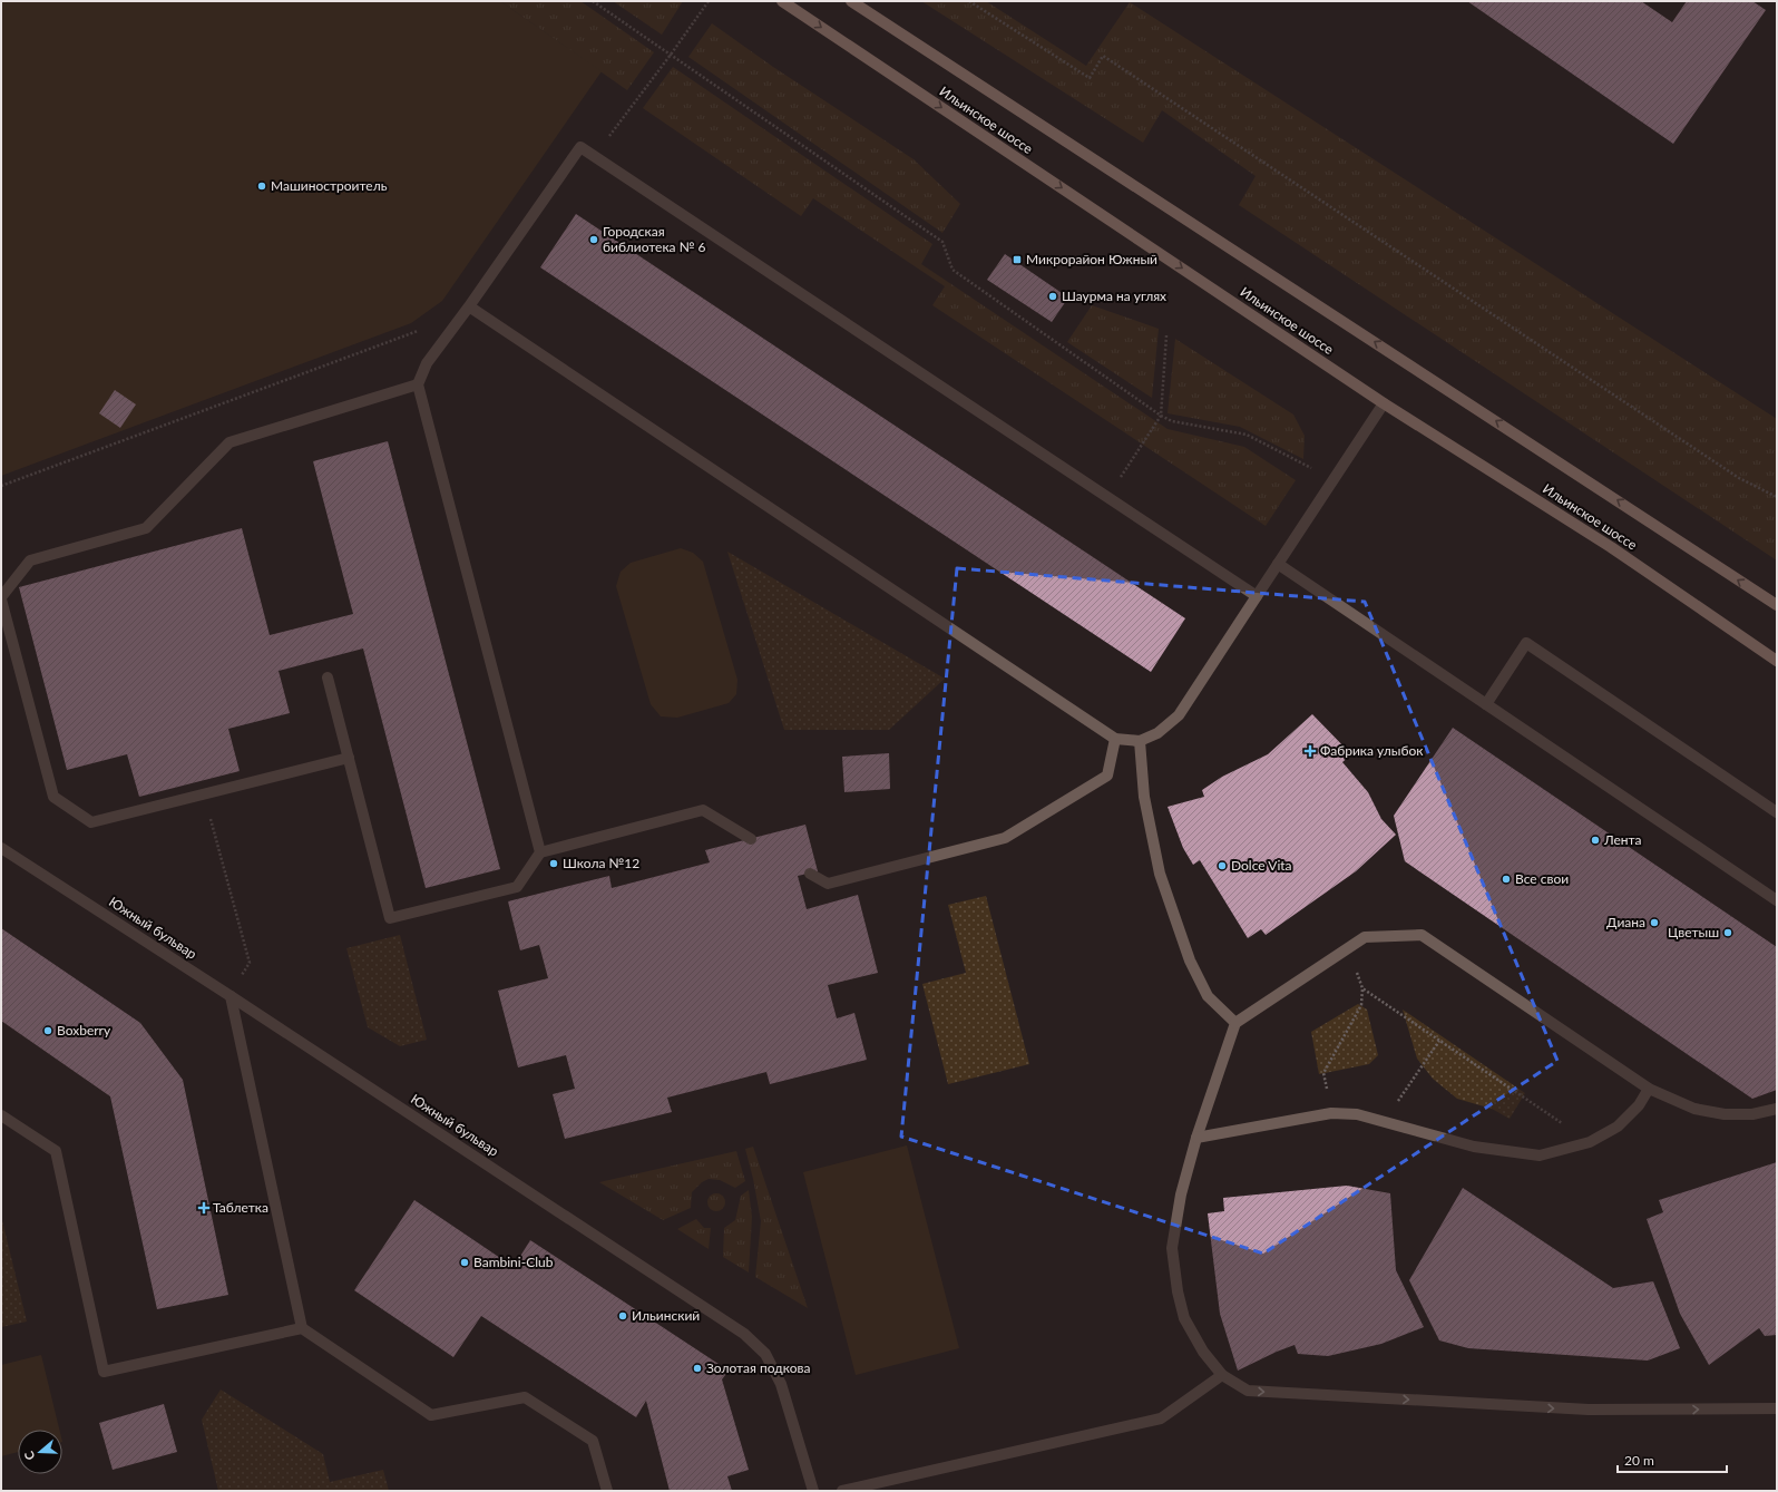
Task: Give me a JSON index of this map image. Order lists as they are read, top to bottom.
{
  "streets": {
    "main road": ["Ильинское шоссе"],
    "street": ["Южный бульвар"]
  },
  "places": {
    "other": [
      "Машиностроитель",
      "Городская библиотека № 6",
      "Шаурма на углях",
      "Лента",
      "Школа №12",
      "Dolce Vita",
      "Все свои",
      "Диана",
      "Цветыш",
      "Boxberry",
      "Bambini-Club",
      "Ильинский",
      "Золотая подкова"
    ],
    "transit": ["Микрорайон Южный"],
    "health": ["Фабрика улыбок", "Таблетка"]
  },
  "scale_bar": "20 m",
  "north": "left"
}
